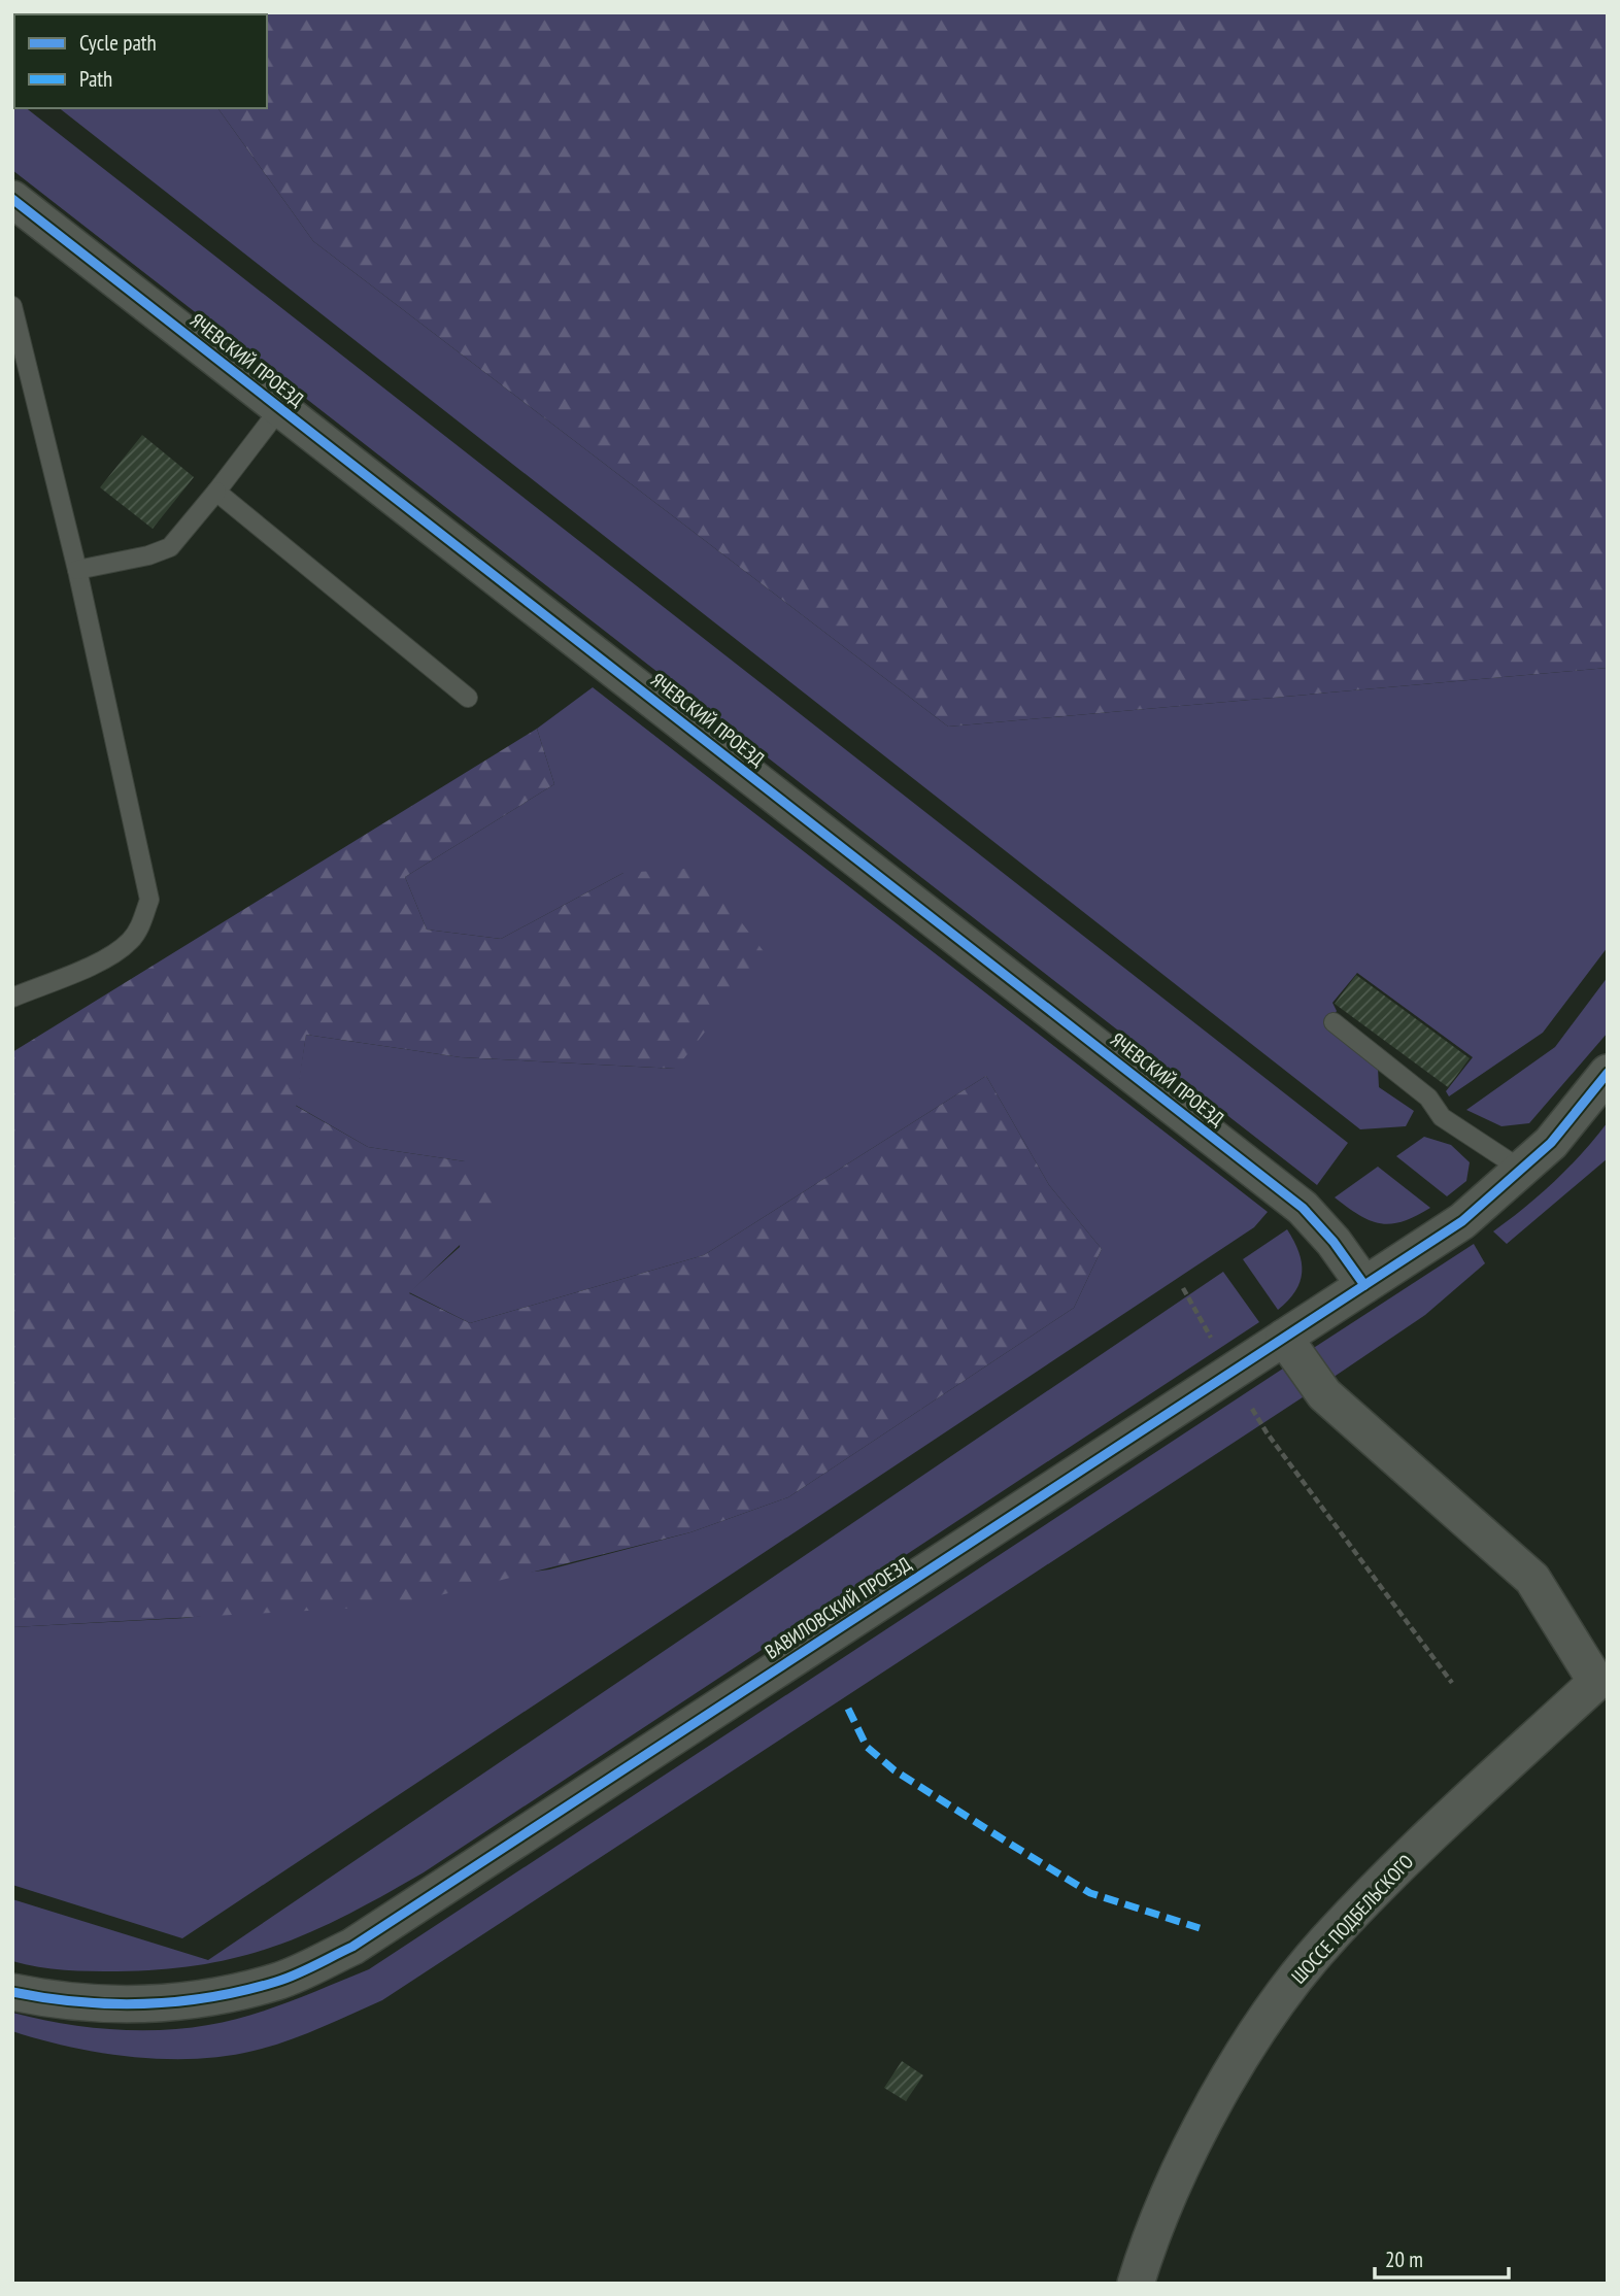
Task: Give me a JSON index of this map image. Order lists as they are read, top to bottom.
{
  "streets": {
    "street": ["ЯЧЕВСКИЙ ПРОЕЗД", "ВАВИЛОВСКИЙ ПРОЕЗД", "ШОССЕ ПОДБЕЛЬСКОГО"]
  },
  "crossings": [
    ["ЯЧЕВСКИЙ ПРОЕЗД", "ВАВИЛОВСКИЙ ПРОЕЗД"],
    ["ВАВИЛОВСКИЙ ПРОЕЗД", "ШОССЕ ПОДБЕЛЬСКОГО"]
  ],
  "legend": ["Cycle path", "Path"],
  "scale_bar": "20 m"
}
